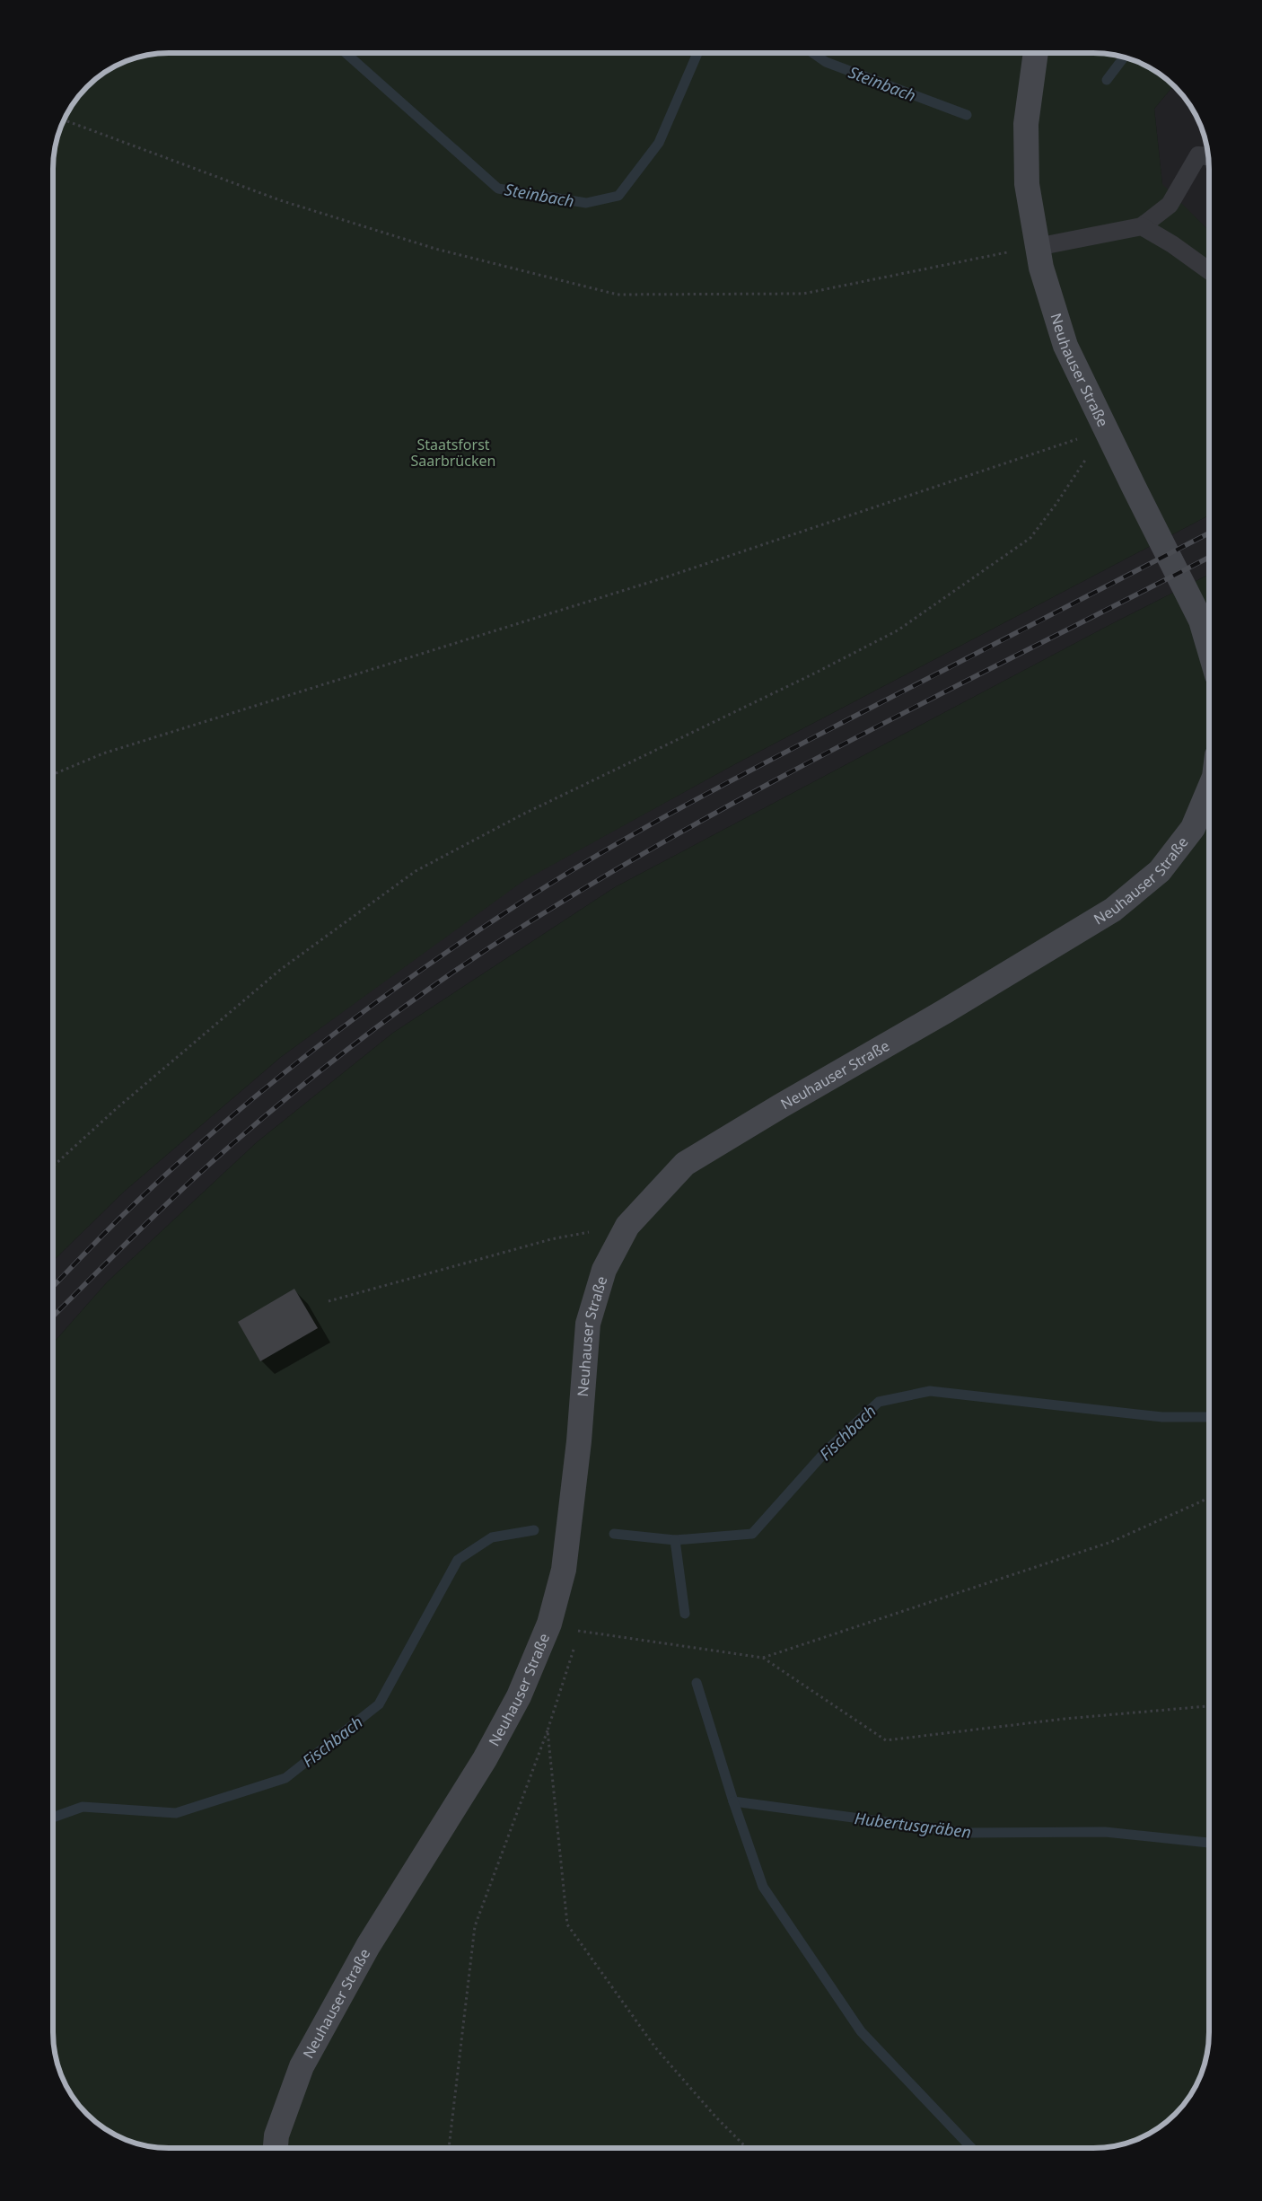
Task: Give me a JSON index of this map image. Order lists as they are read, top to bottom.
{
  "streets": {
    "main road": ["Neuhauser Straße"]
  },
  "water": ["Steinbach", "Fischbach", "Hubertusgräben"],
  "parks": ["Staatsforst Saarbrücken"]
}
